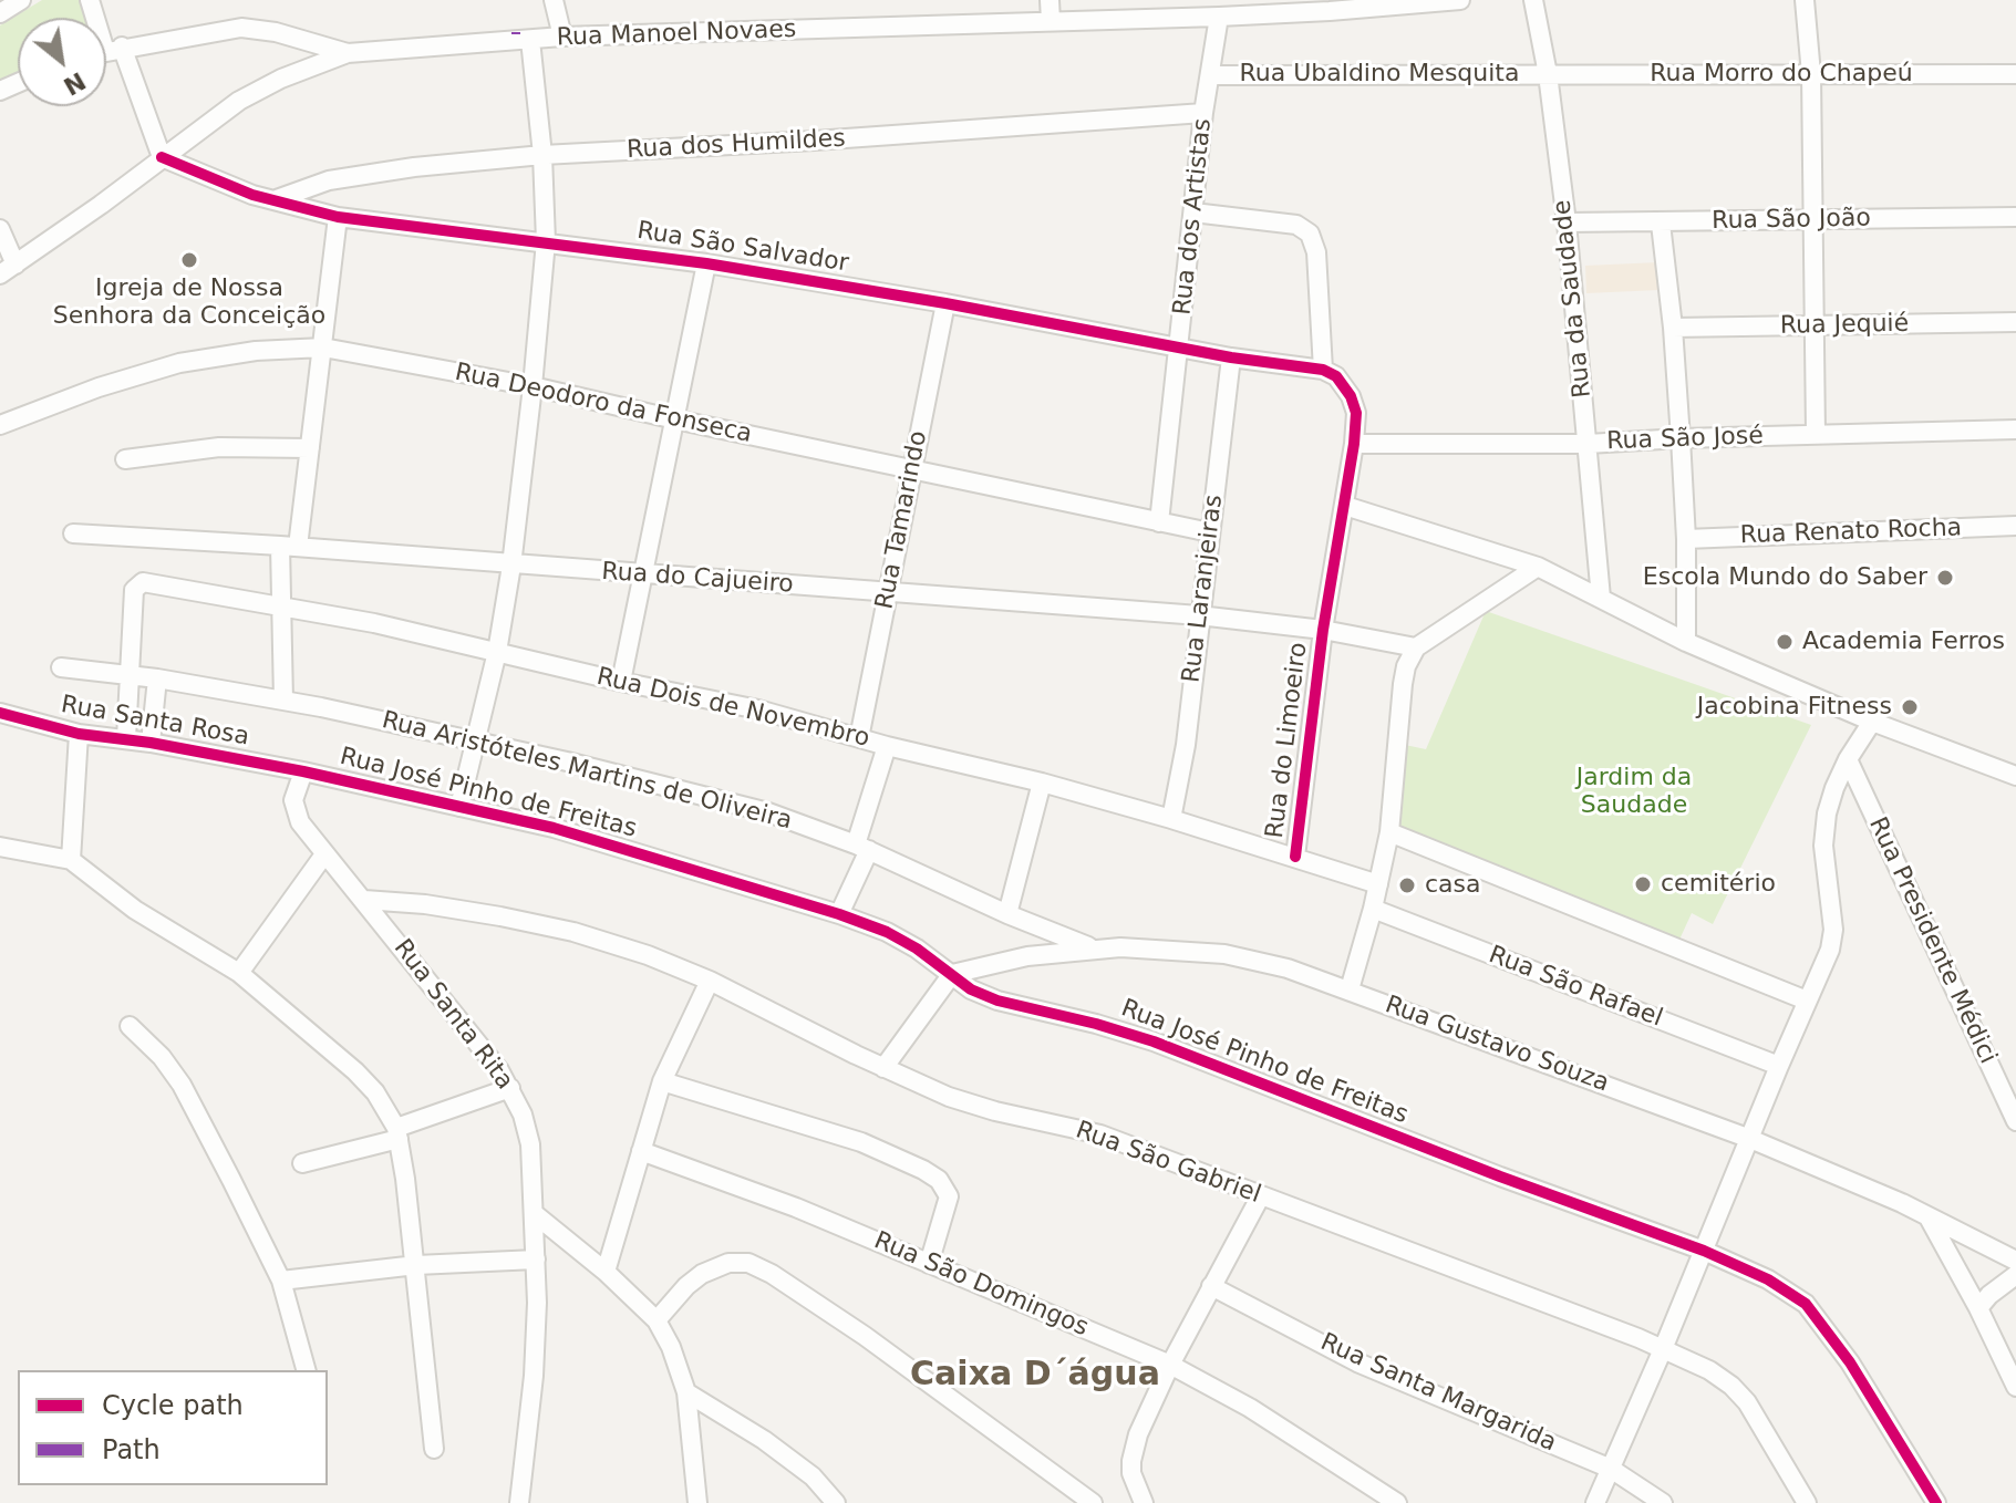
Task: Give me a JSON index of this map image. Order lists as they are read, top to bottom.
{
  "streets": {
    "street": [
      "Rua Manoel Novaes",
      "Rua Ubaldino Mesquita",
      "Rua Morro do Chapeú",
      "Rua dos Humildes",
      "Rua dos Artistas",
      "Rua São João",
      "Rua São Salvador",
      "Rua da Saudade",
      "Rua Jequié",
      "Rua Deodoro da Fonseca",
      "Rua São José",
      "Rua Tamarindo",
      "Rua Renato Rocha",
      "Rua do Cajueiro",
      "Rua Laranjeiras",
      "Rua Dois de Novembro",
      "Rua Santa Rosa",
      "Rua do Limoeiro",
      "Rua Aristóteles Martins de Oliveira",
      "Rua José Pinho de Freitas",
      "Rua Presidente Médici",
      "Rua São Rafael",
      "Rua Santa Rita",
      "Rua Gustavo Souza",
      "Rua São Gabriel",
      "Rua São Domingos",
      "Rua Santa Margarida"
    ]
  },
  "crossings": [
    ["Rua Manoel Novaes", "Rua dos Artistas"],
    ["Rua Manoel Novaes", "Rua São Salvador"],
    ["Rua Ubaldino Mesquita", "Rua Morro do Chapeú"],
    ["Rua Ubaldino Mesquita", "Rua dos Artistas"],
    ["Rua Ubaldino Mesquita", "Rua da Saudade"],
    ["Rua Morro do Chapeú", "Rua da Saudade"],
    ["Rua dos Humildes", "Rua dos Artistas"],
    ["Rua dos Humildes", "Rua São Salvador"],
    ["Rua dos Artistas", "Rua São Salvador"],
    ["Rua dos Artistas", "Rua Deodoro da Fonseca"],
    ["Rua São João", "Rua da Saudade"],
    ["Rua São Salvador", "Rua Tamarindo"],
    ["Rua São Salvador", "Rua Laranjeiras"],
    ["Rua da Saudade", "Rua São José"],
    ["Rua Deodoro da Fonseca", "Rua Tamarindo"],
    ["Rua Deodoro da Fonseca", "Rua Laranjeiras"],
    ["Rua Tamarindo", "Rua do Cajueiro"],
    ["Rua Tamarindo", "Rua Dois de Novembro"],
    ["Rua do Cajueiro", "Rua Laranjeiras"],
    ["Rua do Cajueiro", "Rua do Limoeiro"],
    ["Rua Laranjeiras", "Rua Dois de Novembro"],
    ["Rua Dois de Novembro", "Rua do Limoeiro"],
    ["Rua Dois de Novembro", "Rua Aristóteles Martins de Oliveira"],
    ["Rua Santa Rosa", "Rua José Pinho de Freitas"],
    ["Rua Santa Rosa", "Rua Santa Rita"],
    ["Rua Aristóteles Martins de Oliveira", "Rua Gustavo Souza"],
    ["Rua José Pinho de Freitas", "Rua Santa Rita"],
    ["Rua José Pinho de Freitas", "Rua Gustavo Souza"],
    ["Rua Santa Rita", "Rua São Gabriel"]
  ],
  "districts": ["Caixa D´água"],
  "parks": ["Jardim da Saudade"],
  "places": [
    "Igreja de Nossa Senhora da Conceição",
    "Escola Mundo do Saber",
    "Academia Ferros",
    "Jacobina Fitness",
    "cemitério",
    "casa"
  ],
  "legend": ["Cycle path", "Path"],
  "north": "bottom right"
}
